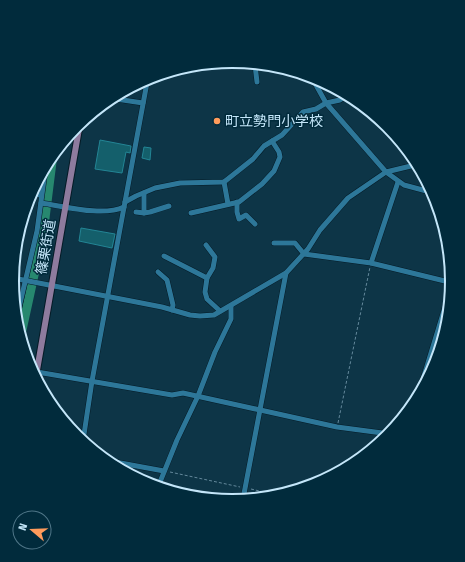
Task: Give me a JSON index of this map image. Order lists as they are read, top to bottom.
{
  "streets": {
    "main road": ["篠栗街道"]
  },
  "places": ["町立勢門小学校"],
  "north": "left"
}
